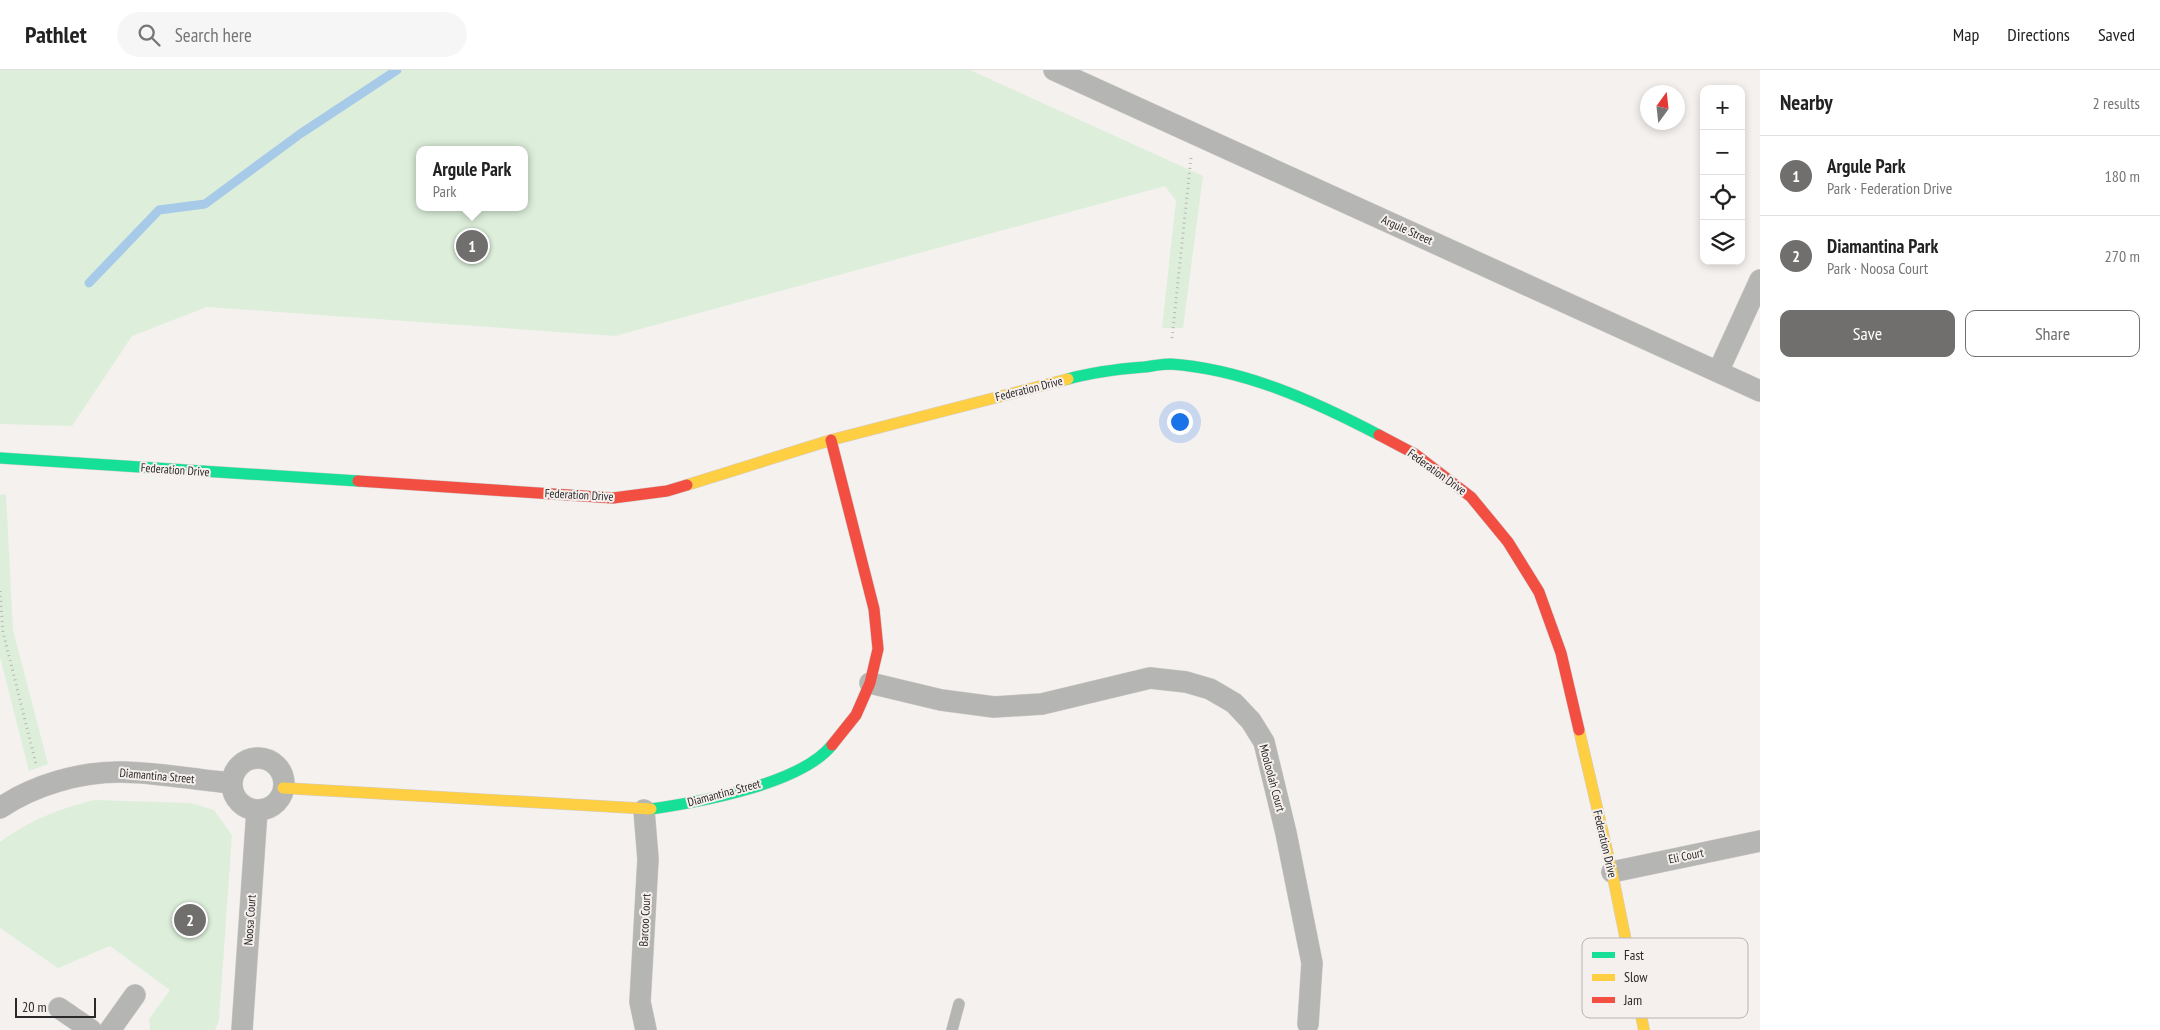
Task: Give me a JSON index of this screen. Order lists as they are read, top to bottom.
{
  "streets": {
    "street": [
      "Argule Street",
      "Federation Drive",
      "Diamantina Street",
      "Mooloolah Court",
      "Eli Court",
      "Noosa Court",
      "Barcoo Court"
    ]
  },
  "crossings": [
    ["Federation Drive", "Diamantina Street"],
    ["Federation Drive", "Eli Court"],
    ["Diamantina Street", "Mooloolah Court"],
    ["Diamantina Street", "Noosa Court"],
    ["Diamantina Street", "Barcoo Court"]
  ],
  "legend": ["Fast", "Slow", "Jam"],
  "scale_bar": "20 m",
  "north": "top",
  "page": {
    "header": "Pathlet",
    "search": "Search here",
    "nav": ["Map", "Directions", "Saved"],
    "heading": ["Nearby", "2 results"],
    "map_buttons": ["+", "−"],
    "list": [
      {
        "mark": "1",
        "name": "Argule Park",
        "note": "Park · Federation Drive",
        "value": "180 m"
      },
      {
        "mark": "2",
        "name": "Diamantina Park",
        "note": "Park · Noosa Court",
        "value": "270 m"
      }
    ],
    "popup": ["Argule Park", "Park"],
    "pins": ["1", "2"],
    "buttons": ["Save", "Share"],
    "scale": "20 m"
  }
}
